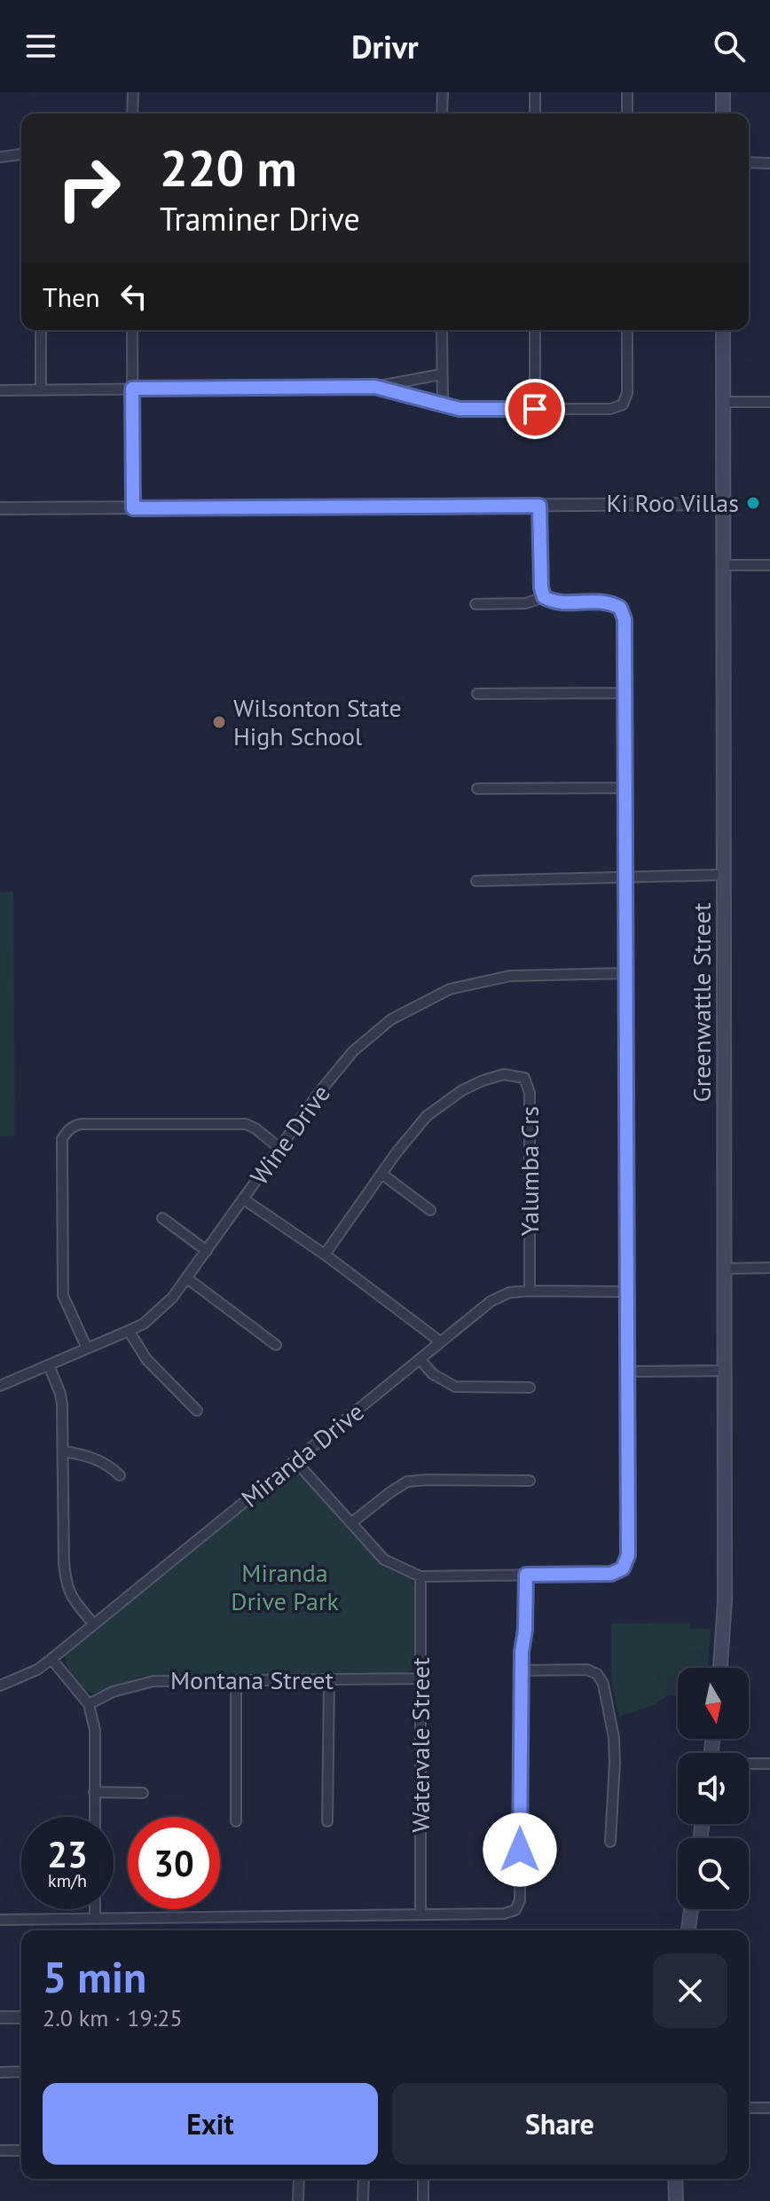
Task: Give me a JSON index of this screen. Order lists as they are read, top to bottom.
{
  "streets": {
    "main road": ["Greenwattle Street"],
    "street": [
      "Wine Drive",
      "Yalumba Crs",
      "Miranda Drive",
      "Montana Street",
      "Watervale Street"
    ]
  },
  "crossings": [
    ["Yalumba Crs", "Miranda Drive"],
    ["Montana Street", "Watervale Street"]
  ],
  "parks": ["Miranda Drive Park"],
  "places": ["Ki Roo Villas", "Wilsonton State High School"],
  "north": "bottom",
  "page": {
    "header": "Drivr",
    "turn": ["220 m", "Traminer Drive"],
    "then": "Then",
    "speed": "23 km/h",
    "limit": "30",
    "heading": ["5 min", "2.0 km · 19:25"],
    "buttons": ["Exit", "Share"]
  }
}
